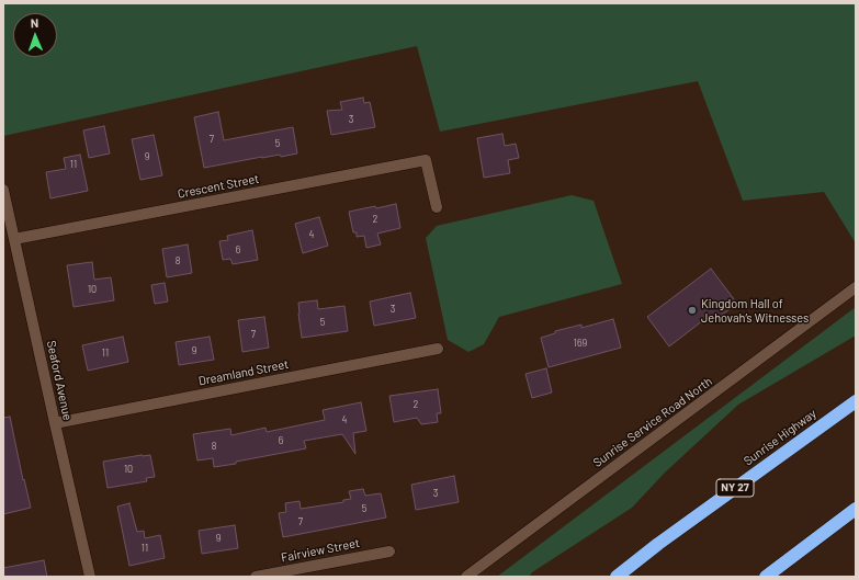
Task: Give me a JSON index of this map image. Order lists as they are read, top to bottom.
{
  "streets": {
    "highway": ["Sunrise Highway", "NY 27"],
    "street": [
      "Crescent Street",
      "Dreamland Street",
      "Seaford Avenue",
      "Sunrise Service Road North",
      "Fairview Street"
    ]
  },
  "crossings": [
    ["Crescent Street", "Seaford Avenue"],
    ["Dreamland Street", "Seaford Avenue"]
  ],
  "places": ["Kingdom Hall of Jehovah’s Witnesses"],
  "house_numbers": [
    "3",
    "7",
    "5",
    "9",
    "11",
    "2",
    "4",
    "6",
    "8",
    "10",
    "3",
    "5",
    "7",
    "169",
    "9",
    "11",
    "2",
    "4",
    "6",
    "8",
    "10",
    "3",
    "5",
    "7",
    "9",
    "11"
  ],
  "north": "top"
}
